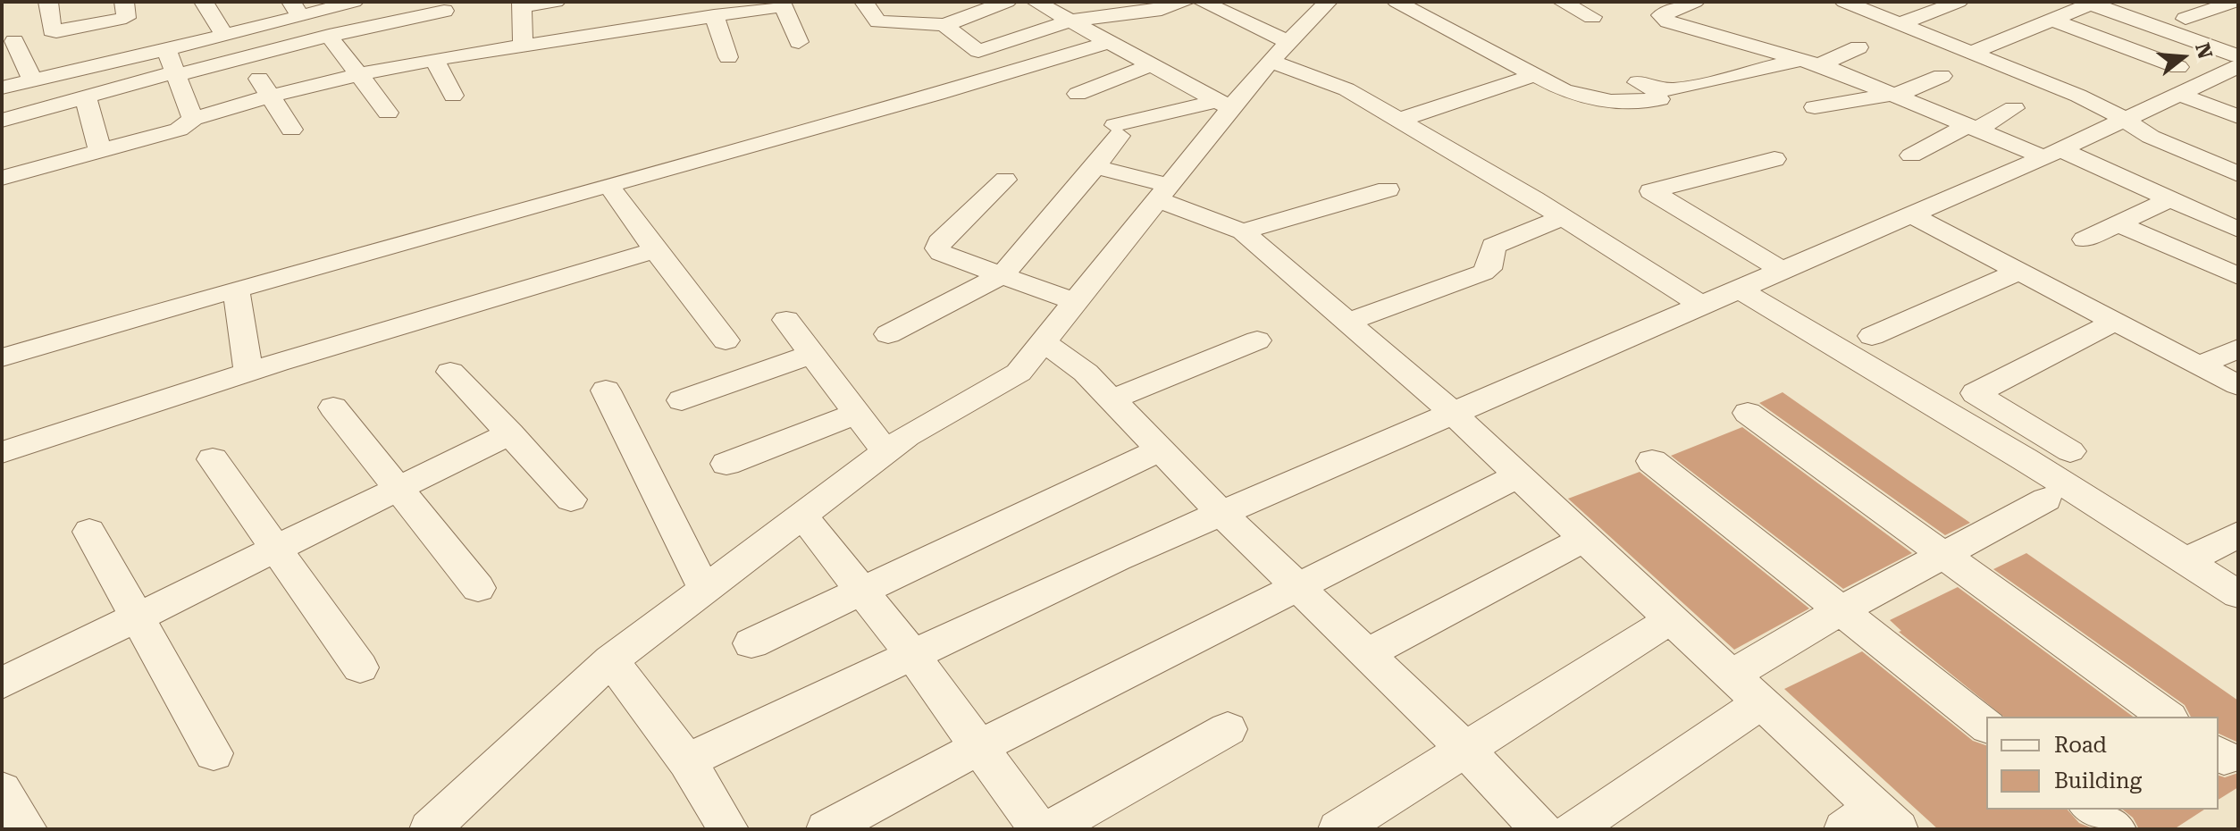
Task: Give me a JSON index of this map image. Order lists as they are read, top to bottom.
{
  "legend": ["Road", "Building"],
  "north": "right"
}
